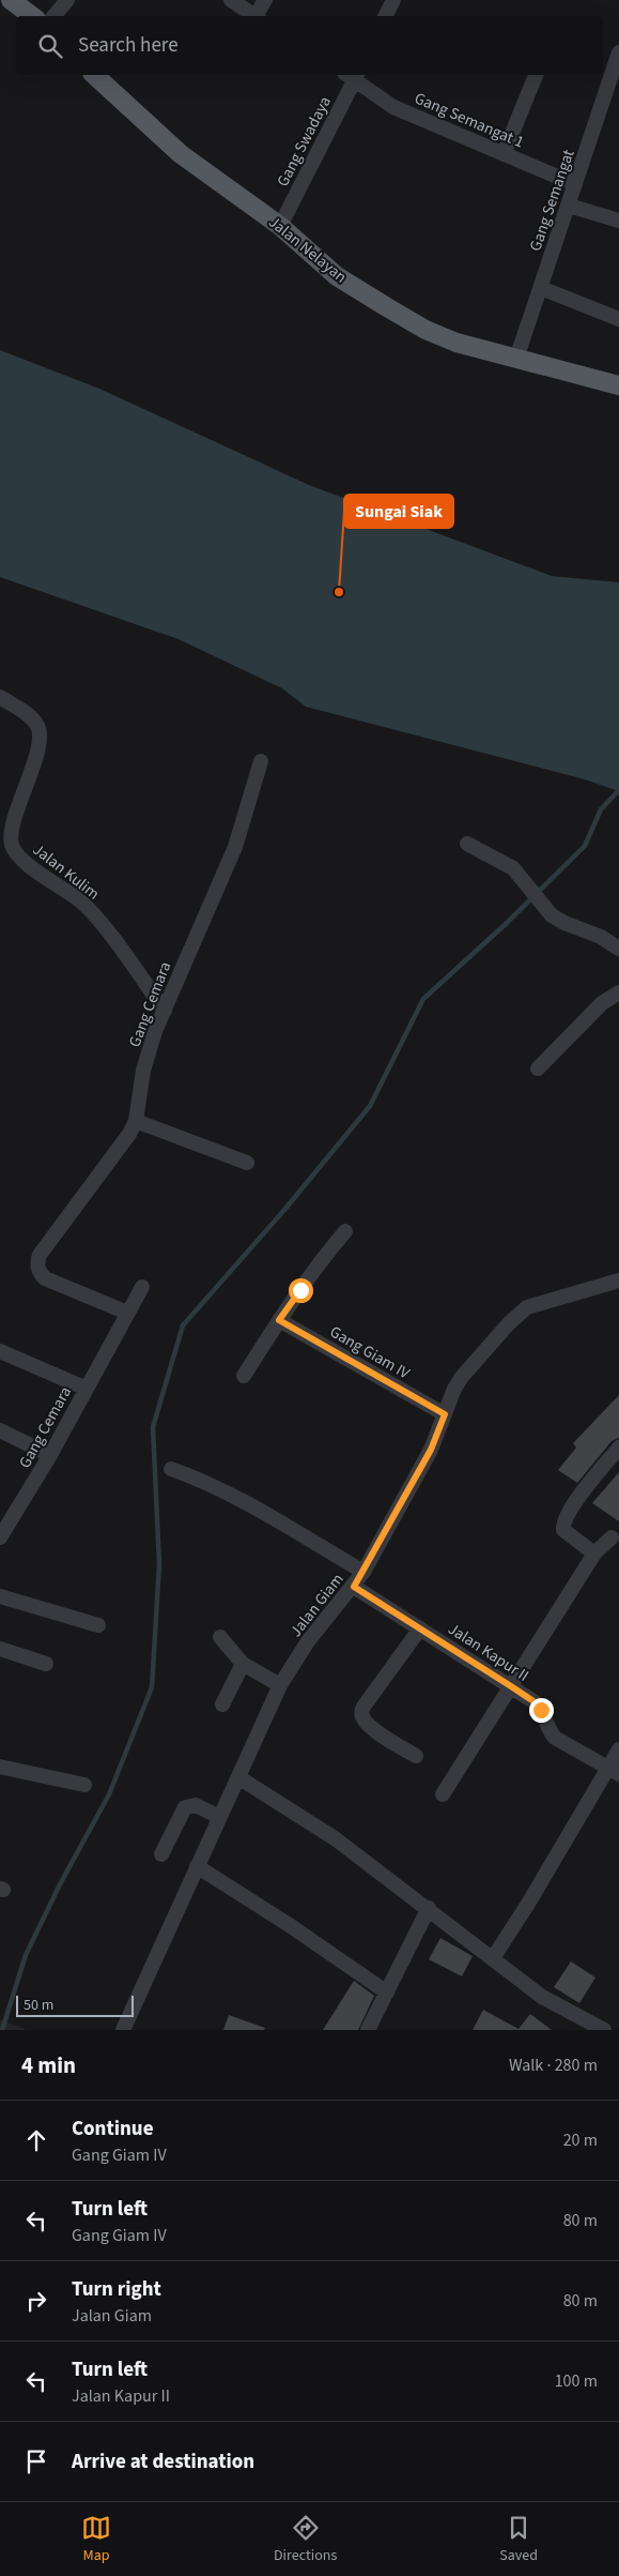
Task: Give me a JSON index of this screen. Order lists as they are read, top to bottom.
{
  "streets": {
    "main road": ["Jalan Nelayan"],
    "street": [
      "Gang Semangat 1",
      "Gang Swadaya",
      "Gang Semangat",
      "Jalan Kulim",
      "Gang Cemara",
      "Gang Giam IV",
      "Jalan Giam",
      "Jalan Kapur II"
    ]
  },
  "crossings": [
    ["Gang Semangat 1", "Gang Swadaya"],
    ["Gang Semangat 1", "Gang Semangat"],
    ["Gang Swadaya", "Jalan Nelayan"],
    ["Gang Semangat", "Jalan Nelayan"],
    ["Jalan Kulim", "Gang Cemara"],
    ["Gang Giam IV", "Jalan Giam"],
    ["Jalan Giam", "Jalan Kapur II"]
  ],
  "places": ["Sungai Siak"],
  "scale_bar": "50 m",
  "page": {
    "search": "Search here",
    "scale": "50 m",
    "heading": ["4 min", "Walk · 280 m"],
    "list": [
      ["Continue", "Gang Giam IV", "20 m"],
      ["Turn left", "Gang Giam IV", "80 m"],
      ["Turn right", "Jalan Giam", "80 m"],
      ["Turn left", "Jalan Kapur II", "100 m"],
      "Arrive at destination"
    ],
    "nav": ["Map", "Directions", "Saved"]
  }
}
